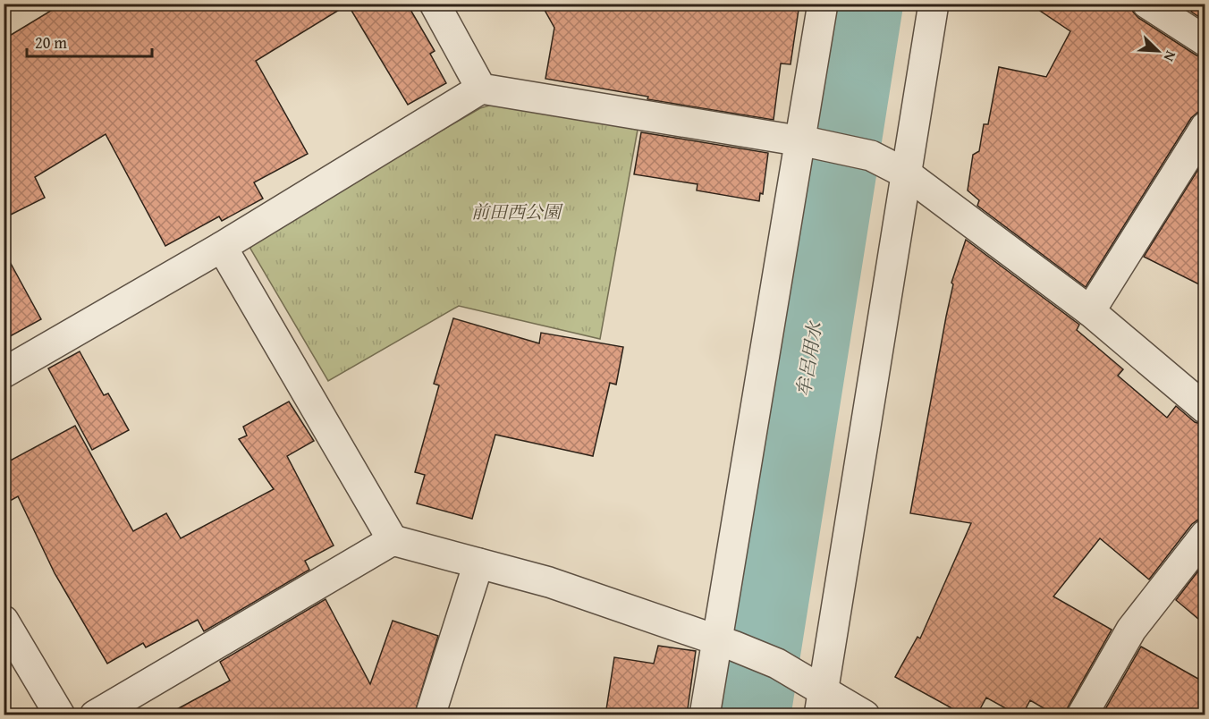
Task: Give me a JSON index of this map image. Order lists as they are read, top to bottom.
{
  "water": ["牟呂用水"],
  "parks": ["前田西公園"],
  "scale_bar": "20 m",
  "north": "bottom right"
}
